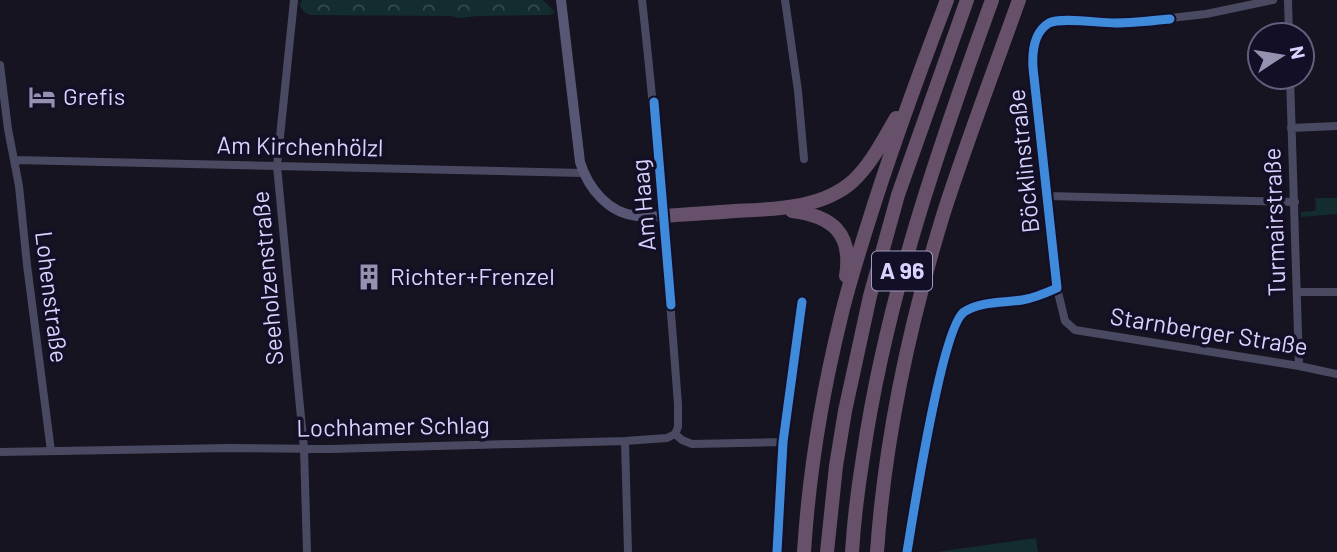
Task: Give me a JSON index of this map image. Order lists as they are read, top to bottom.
{
  "streets": {
    "highway": ["A 96"],
    "street": [
      "Am Kirchenhölzl",
      "Böcklinstraße",
      "Am Haag",
      "Turmairstraße",
      "Seeholzenstraße",
      "Lohenstraße",
      "Starnberger Straße",
      "Lochhamer Schlag"
    ]
  },
  "crossings": [
    ["Am Kirchenhölzl", "Seeholzenstraße"],
    ["Am Kirchenhölzl", "Lohenstraße"],
    ["Böcklinstraße", "Starnberger Straße"],
    ["Am Haag", "Lochhamer Schlag"],
    ["Turmairstraße", "Starnberger Straße"],
    ["Seeholzenstraße", "Lochhamer Schlag"],
    ["Lohenstraße", "Lochhamer Schlag"]
  ],
  "places": {
    "hotel": ["Grefis"],
    "building": ["Richter+Frenzel"]
  },
  "north": "right"
}
